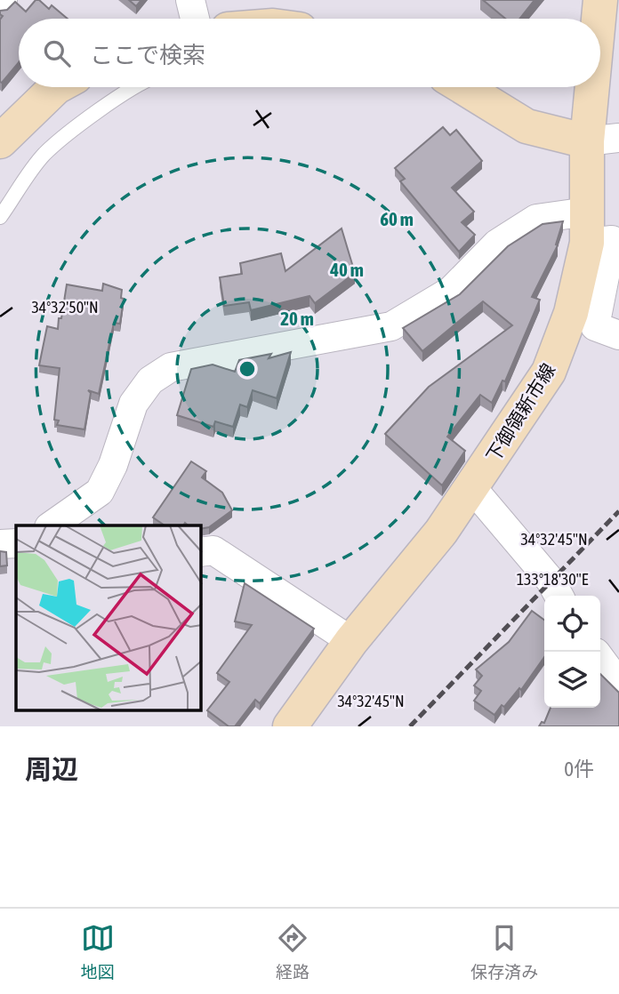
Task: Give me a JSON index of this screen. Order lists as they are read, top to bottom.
{
  "streets": {
    "main road": ["下御領新市線"]
  },
  "page": {
    "search": "ここで検索",
    "heading": ["周辺", "0件"],
    "nav": ["地図", "経路", "保存済み"]
  },
  "coordinates": ["34°32'50\"N", "34°32'45\"N", "133°18'30\"E"],
  "rings": ["60 m", "40 m", "20 m"]
}
